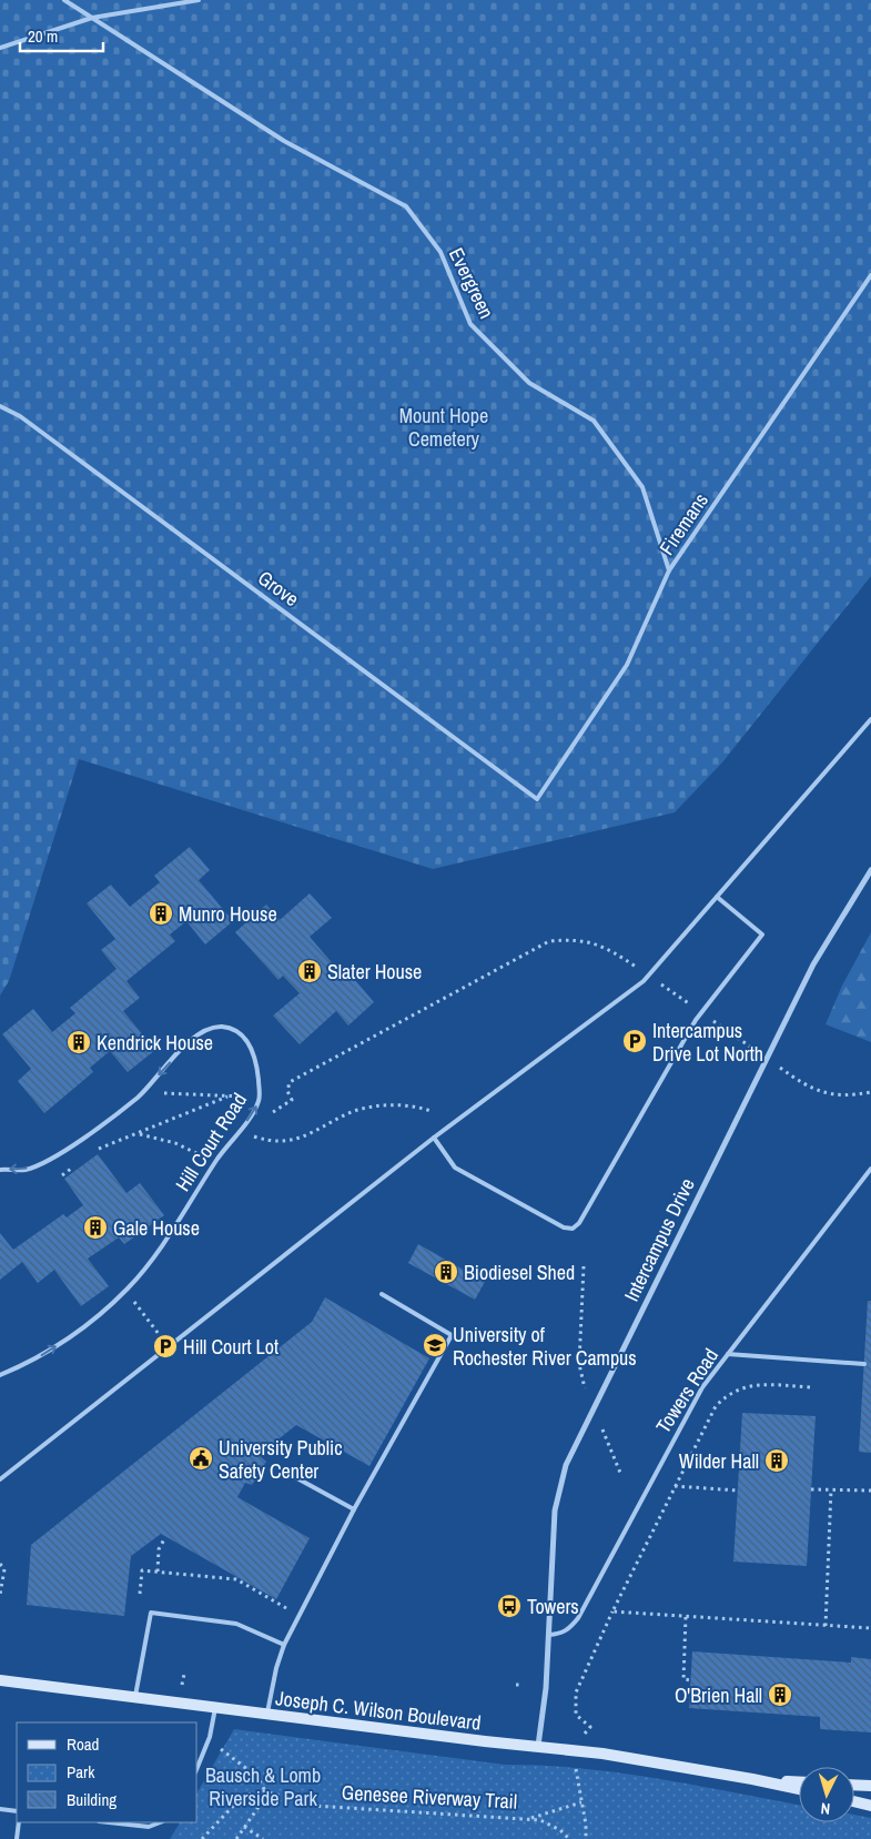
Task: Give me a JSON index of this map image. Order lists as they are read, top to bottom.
{
  "streets": {
    "street": ["Intercampus Drive", "Joseph C. Wilson Boulevard"],
    "lane": [
      "Evergreen",
      "Firemans",
      "Grove",
      "Hill Court Road",
      "Towers Road"
    ],
    "path": ["Genesee Riverway Trail"]
  },
  "crossings": [
    ["Evergreen", "Firemans"],
    ["Firemans", "Grove"],
    ["Intercampus Drive", "Towers Road"],
    ["Intercampus Drive", "Joseph C. Wilson Boulevard"]
  ],
  "parks": ["Mount Hope Cemetery", "Bausch & Lomb Riverside Park"],
  "places": {
    "building": [
      "Munro House",
      "Slater House",
      "Kendrick House",
      "Gale House",
      "Biodiesel Shed",
      "Wilder Hall",
      "O'Brien Hall"
    ],
    "parking": ["Intercampus Drive Lot North", "Hill Court Lot"],
    "school or university": ["University of Rochester River Campus"],
    "public building": ["University Public Safety Center"],
    "bus stop": ["Towers"]
  },
  "legend": ["Road", "Park", "Building"],
  "scale_bar": "20 m",
  "north": "bottom"
}
